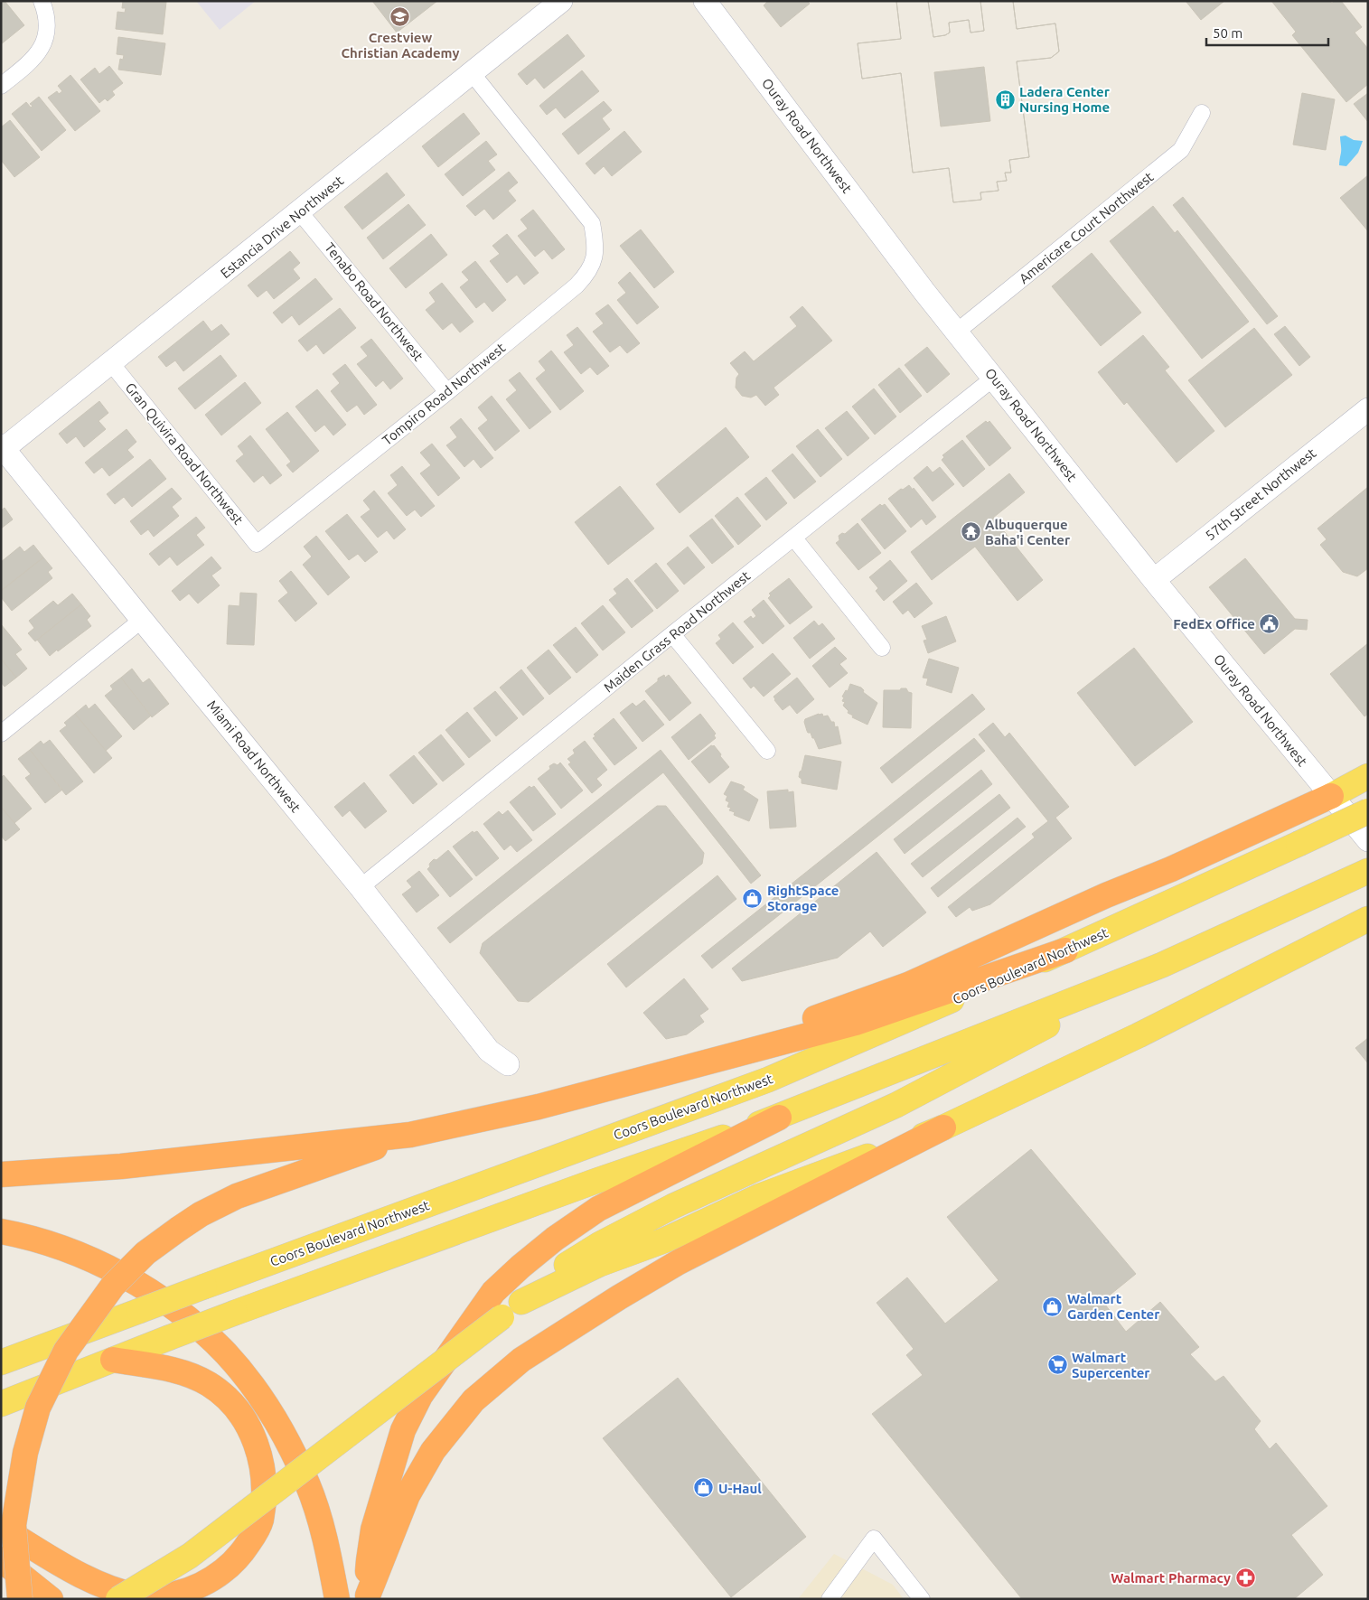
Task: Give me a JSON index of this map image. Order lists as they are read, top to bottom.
{
  "streets": {
    "main road": ["Coors Boulevard Northwest"],
    "street": [
      "Ouray Road Northwest",
      "Estancia Drive Northwest",
      "Americare Court Northwest",
      "Tenabo Road Northwest",
      "Tompiro Road Northwest",
      "Gran Quivira Road Northwest",
      "57th Street Northwest",
      "Maiden Grass Road Northwest",
      "Miami Road Northwest"
    ]
  },
  "crossings": [
    ["Ouray Road Northwest", "Americare Court Northwest"],
    ["Ouray Road Northwest", "57th Street Northwest"],
    ["Ouray Road Northwest", "Maiden Grass Road Northwest"],
    ["Estancia Drive Northwest", "Tenabo Road Northwest"],
    ["Estancia Drive Northwest", "Tompiro Road Northwest"],
    ["Estancia Drive Northwest", "Gran Quivira Road Northwest"],
    ["Estancia Drive Northwest", "Miami Road Northwest"],
    ["Tenabo Road Northwest", "Tompiro Road Northwest"],
    ["Tompiro Road Northwest", "Gran Quivira Road Northwest"],
    ["Maiden Grass Road Northwest", "Miami Road Northwest"]
  ],
  "places": {
    "school or university": ["Crestview Christian Academy"],
    "building": ["Ladera Center Nursing Home"],
    "temple": ["Albuquerque Baha'i Center"],
    "public building": ["FedEx Office"],
    "shop": ["RightSpace Storage", "Walmart Garden Center", "U-Haul"],
    "supermarket": ["Walmart Supercenter"],
    "pharmacy": ["Walmart Pharmacy"]
  },
  "scale_bar": "50 m"
}
